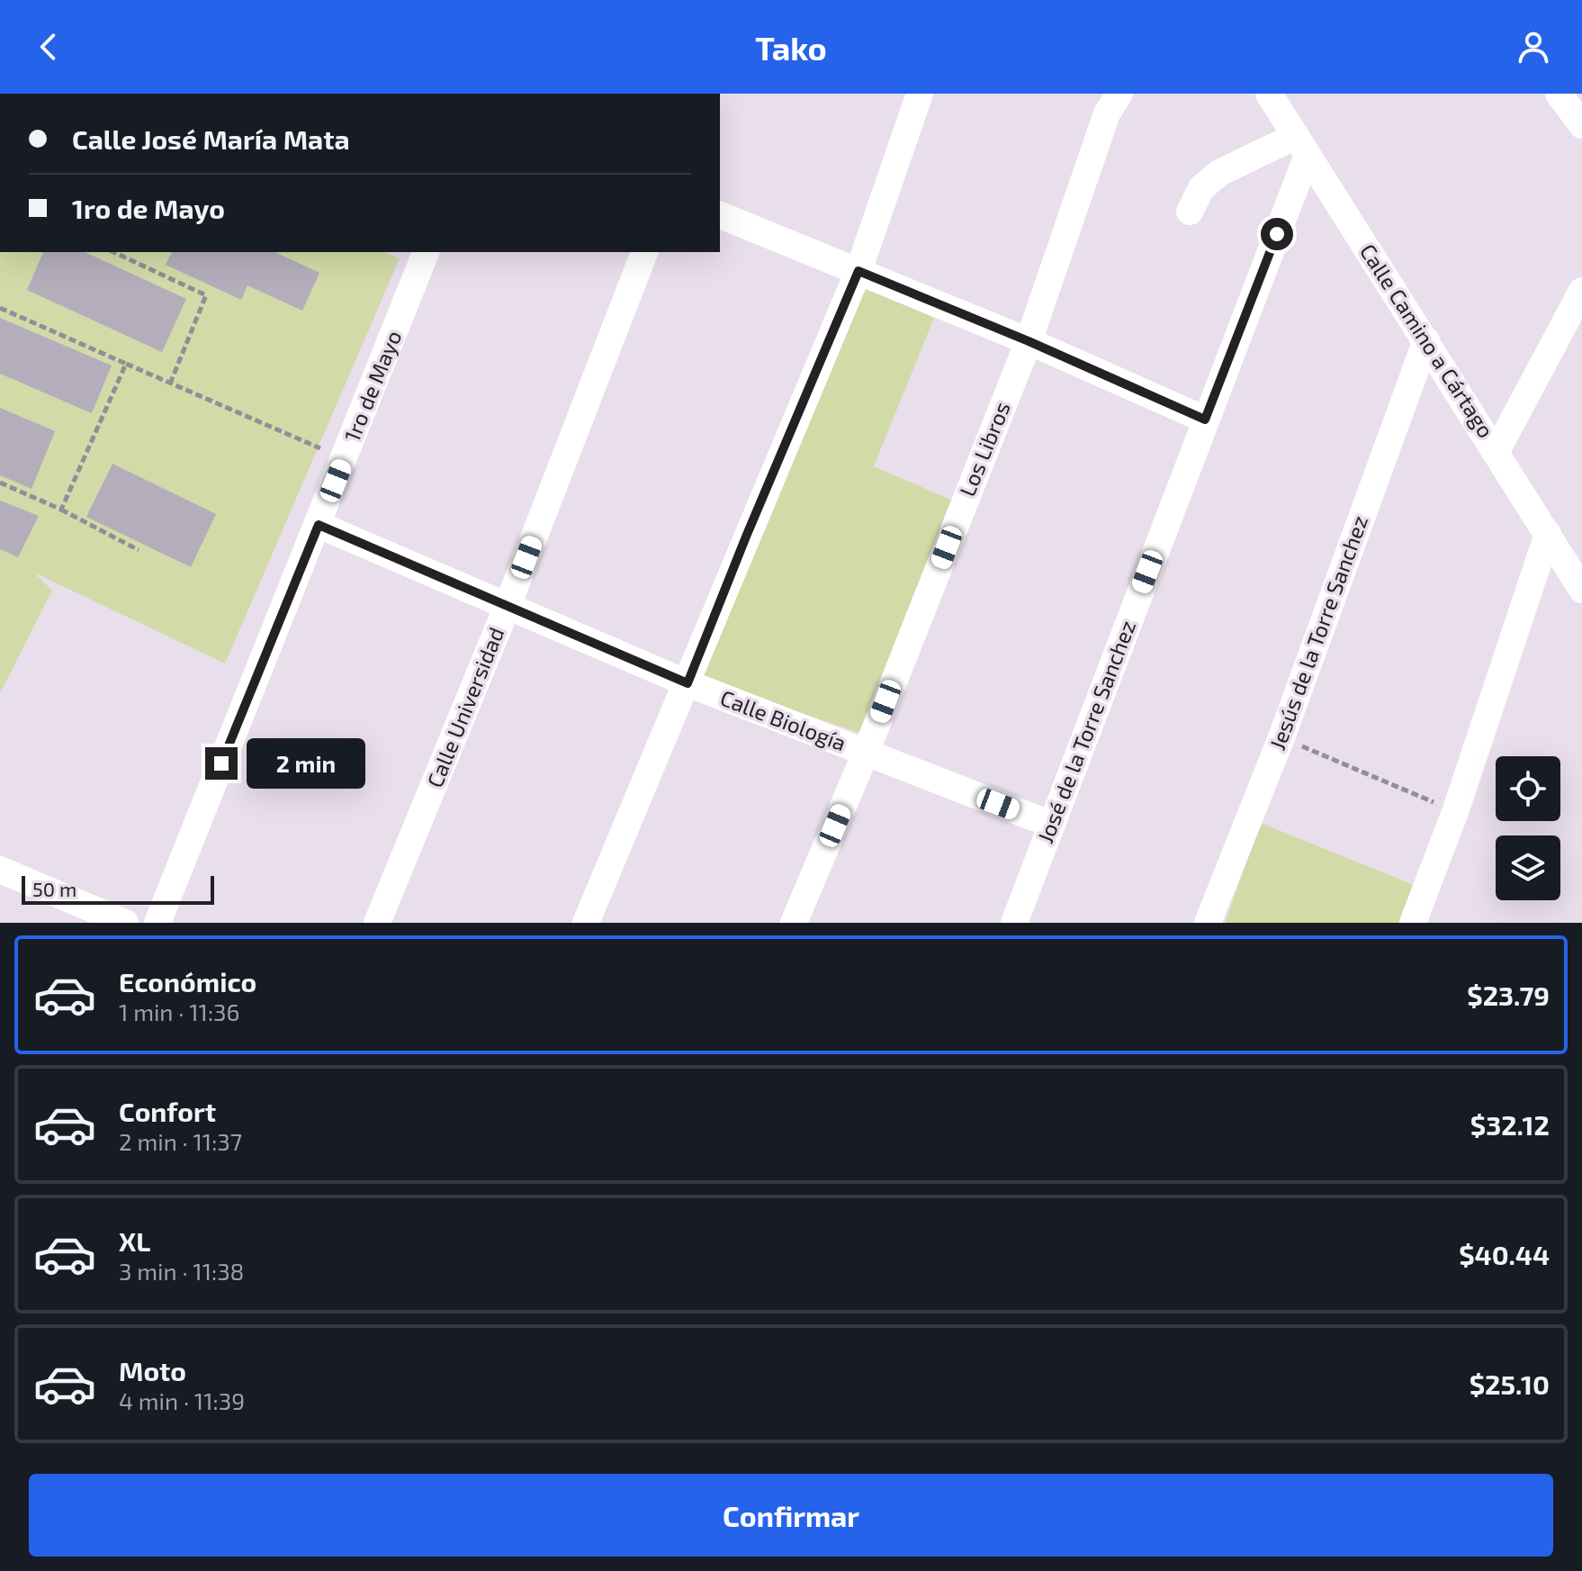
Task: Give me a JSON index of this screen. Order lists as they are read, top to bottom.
{
  "streets": {
    "street": [
      "Calle Camino a Cártago",
      "1ro de Mayo",
      "Los Libros",
      "Jesús de la Torre Sanchez",
      "Calle Universidad",
      "Calle Biología",
      "José de la Torre Sanchez"
    ]
  },
  "crossings": [
    ["Calle Camino a Cártago", "Jesús de la Torre Sanchez"],
    ["Calle Camino a Cártago", "José de la Torre Sanchez"],
    ["1ro de Mayo", "Calle Biología"],
    ["Los Libros", "Calle Biología"],
    ["Calle Universidad", "Calle Biología"],
    ["Calle Biología", "José de la Torre Sanchez"]
  ],
  "scale_bar": "50 m",
  "page": {
    "header": "Tako",
    "banner": ["Calle José María Mata", "1ro de Mayo"],
    "bubble": "2 min",
    "scale": "50 m",
    "list": [
      {
        "name": "Económico",
        "note": "1 min · 11:36",
        "value": "$23.79"
      },
      {
        "name": "Confort",
        "note": "2 min · 11:37",
        "value": "$32.12"
      },
      {
        "name": "XL",
        "note": "3 min · 11:38",
        "value": "$40.44"
      },
      {
        "name": "Moto",
        "note": "4 min · 11:39",
        "value": "$25.10"
      }
    ],
    "buttons": "Confirmar"
  }
}
